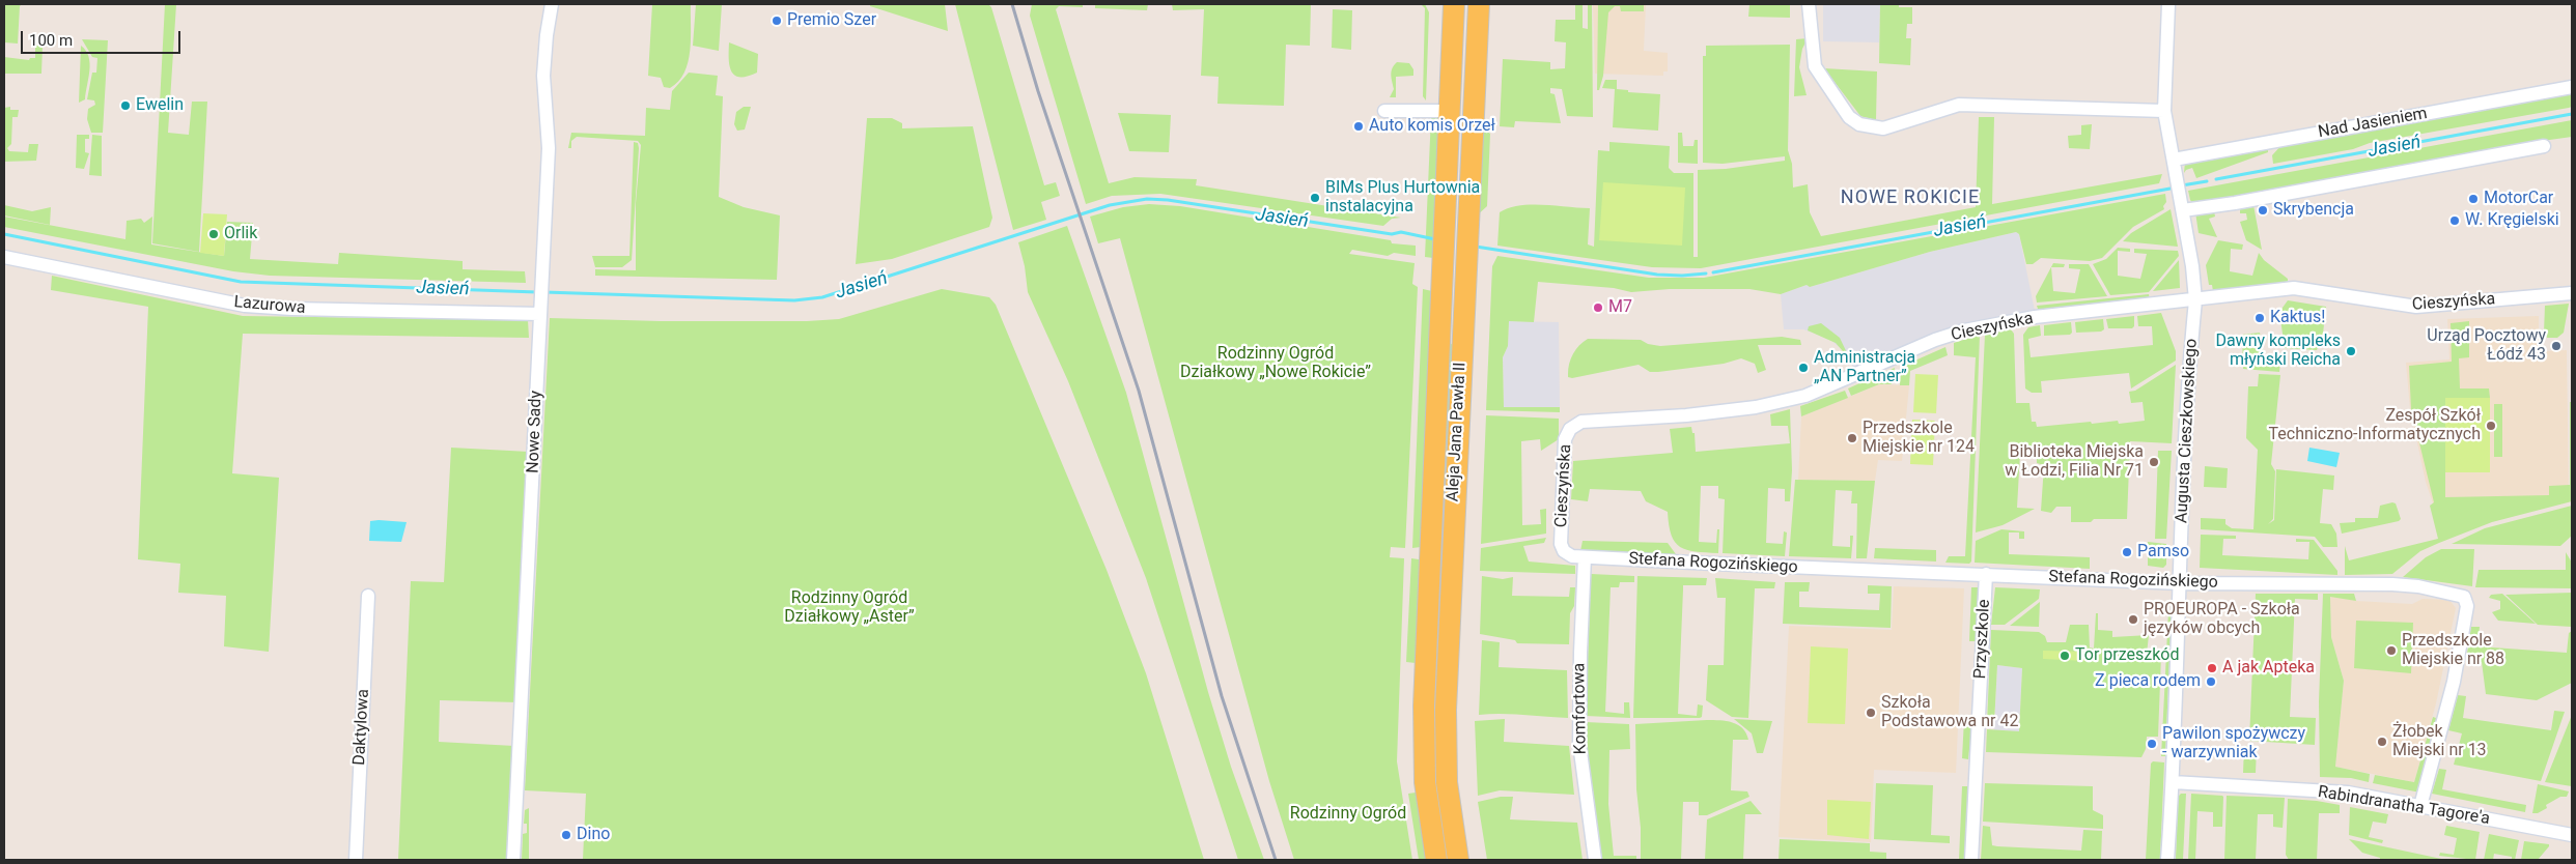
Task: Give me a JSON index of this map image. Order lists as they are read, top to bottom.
{
  "streets": {
    "main road": ["Aleja Jana Pawła II"],
    "street": [
      "Nad Jasieniem",
      "Cieszyńska",
      "Lazurowa",
      "Augusta Cieszkowskiego",
      "Nowe Sady",
      "Stefana Rogozińskiego",
      "Przyszkole",
      "Komfortowa",
      "Daktylowa",
      "Rabindranatha Tagore'a"
    ]
  },
  "crossings": [
    ["Nad Jasieniem", "Augusta Cieszkowskiego"],
    ["Cieszyńska", "Augusta Cieszkowskiego"],
    ["Cieszyńska", "Stefana Rogozińskiego"],
    ["Cieszyńska", "Komfortowa"],
    ["Lazurowa", "Nowe Sady"],
    ["Augusta Cieszkowskiego", "Stefana Rogozińskiego"],
    ["Augusta Cieszkowskiego", "Rabindranatha Tagore'a"],
    ["Stefana Rogozińskiego", "Przyszkole"],
    ["Stefana Rogozińskiego", "Komfortowa"],
    ["Stefana Rogozińskiego", "Rabindranatha Tagore'a"]
  ],
  "districts": ["NOWE ROKICIE"],
  "water": ["Jasień"],
  "parks": ["Rodzinny Ogród Działkowy „Nowe Rokicie”", "Rodzinny Ogród Działkowy „Aster”", "Rodzinny Ogród"],
  "places": [
    "Premio Szer",
    "Ewelin",
    "Auto komis Orzeł",
    "BIMs Plus Hurtownia instalacyjna",
    "MotorCar",
    "Skrybencja",
    "W. Kręgielski",
    "Orlik",
    "M7",
    "Kaktus!",
    "Urząd Pocztowy Łódź 43",
    "Dawny kompleks młyński Reicha",
    "Administracja „AN Partner”",
    "Zespół Szkół Techniczno-Informatycznych",
    "Przedszkole Miejskie nr 124",
    "Biblioteka Miejska w Łodzi, Filia Nr 71",
    "Pamso",
    "PROEUROPA - Szkoła języków obcych",
    "Przedszkole Miejskie nr 88",
    "Tor przeszkód",
    "A jak Apteka",
    "Z pieca rodem",
    "Szkoła Podstawowa nr 42",
    "Żłobek Miejski nr 13",
    "Pawilon spożywczy - warzywniak",
    "Dino"
  ],
  "scale_bar": "100 m"
}
